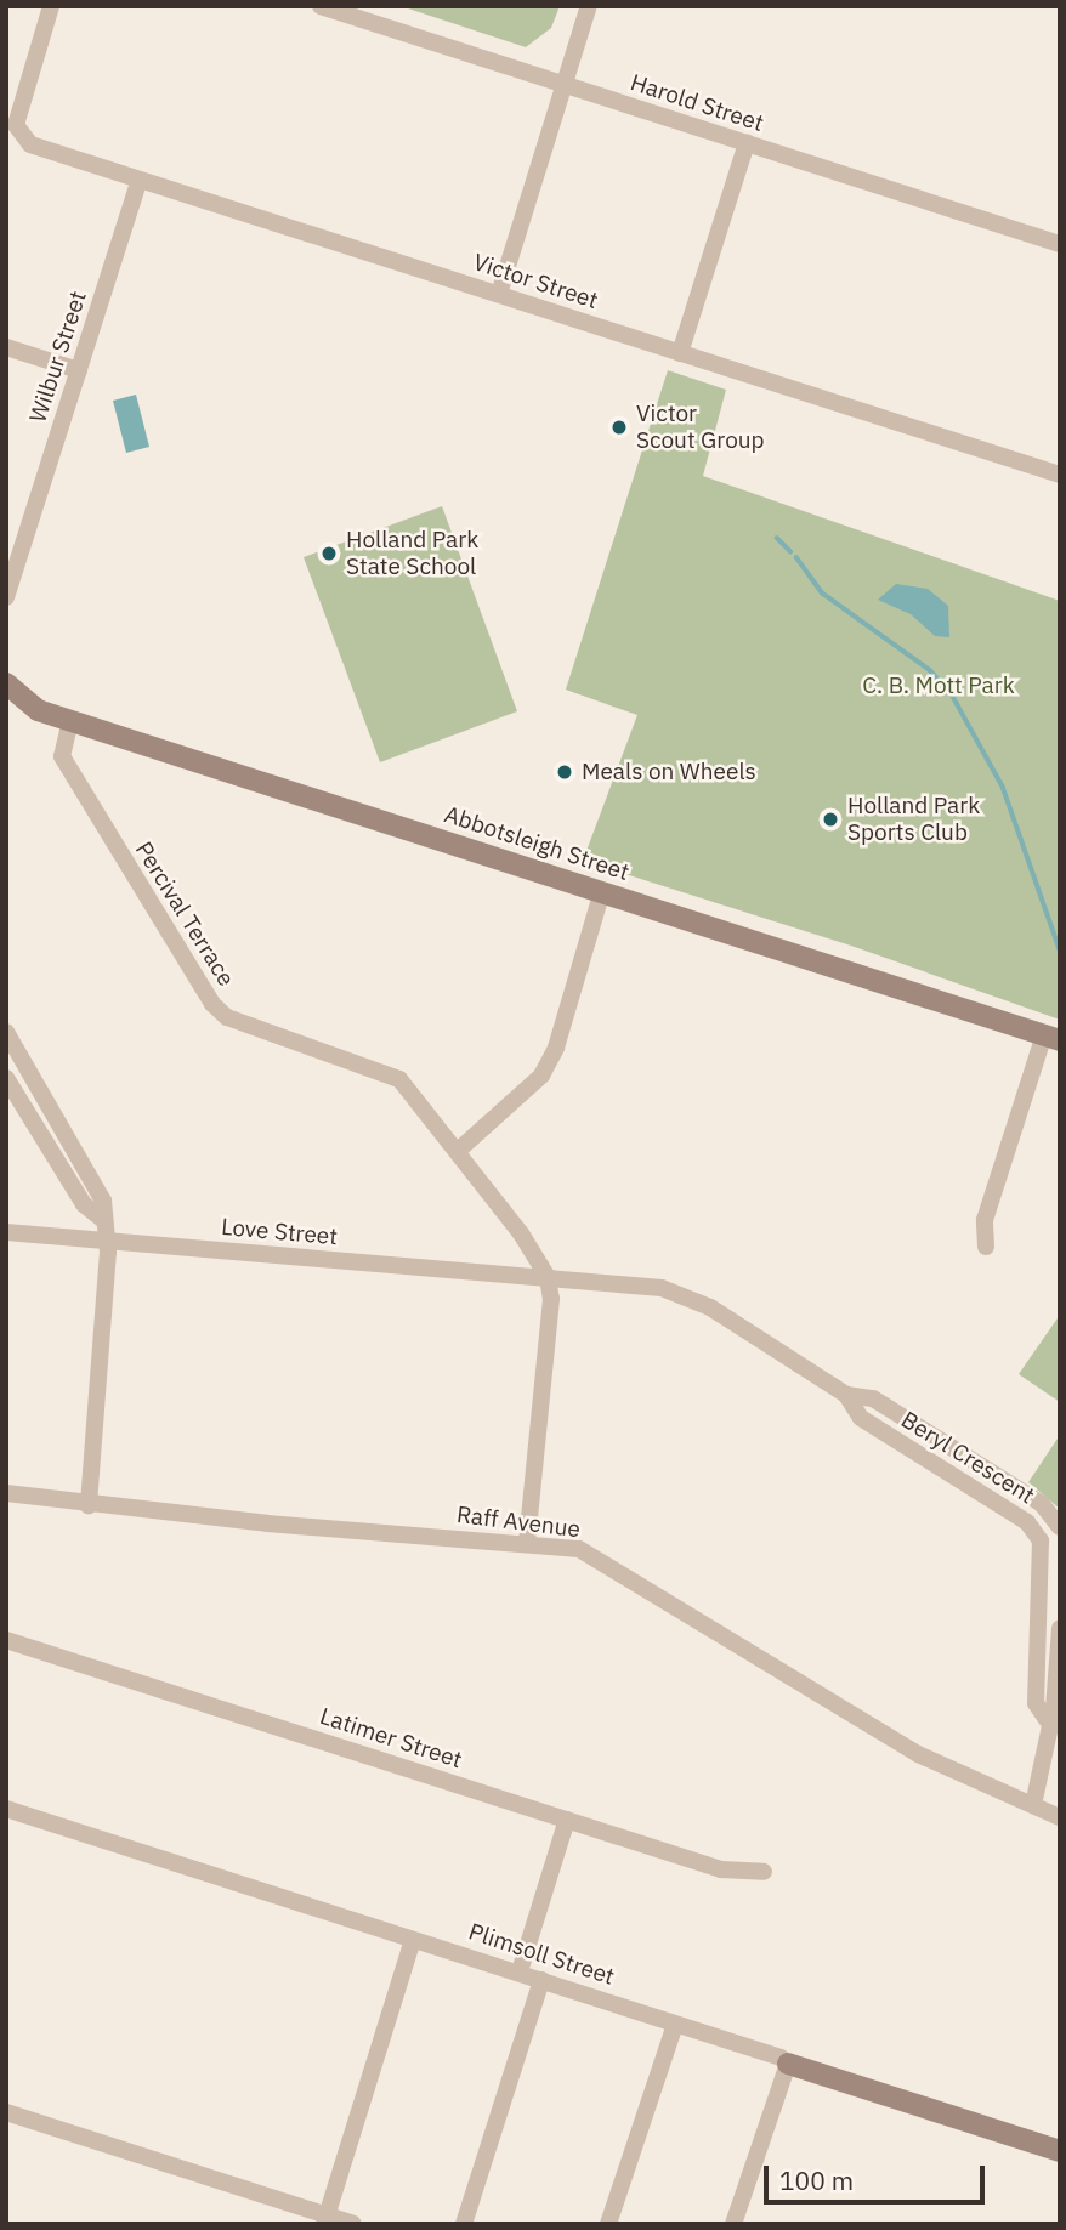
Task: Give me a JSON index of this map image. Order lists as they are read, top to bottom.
{
  "streets": {
    "street": [
      "Harold Street",
      "Victor Street",
      "Wilbur Street",
      "Abbotsleigh Street",
      "Percival Terrace",
      "Love Street",
      "Beryl Crescent",
      "Raff Avenue",
      "Latimer Street",
      "Plimsoll Street"
    ]
  },
  "crossings": [
    ["Victor Street", "Wilbur Street"],
    ["Abbotsleigh Street", "Percival Terrace"],
    ["Percival Terrace", "Love Street"],
    ["Percival Terrace", "Beryl Crescent"],
    ["Love Street", "Beryl Crescent"],
    ["Beryl Crescent", "Raff Avenue"]
  ],
  "parks": ["C. B. Mott Park"],
  "places": [
    "Victor Scout Group",
    "Holland Park State School",
    "Meals on Wheels",
    "Holland Park Sports Club"
  ],
  "scale_bar": "100 m"
}
